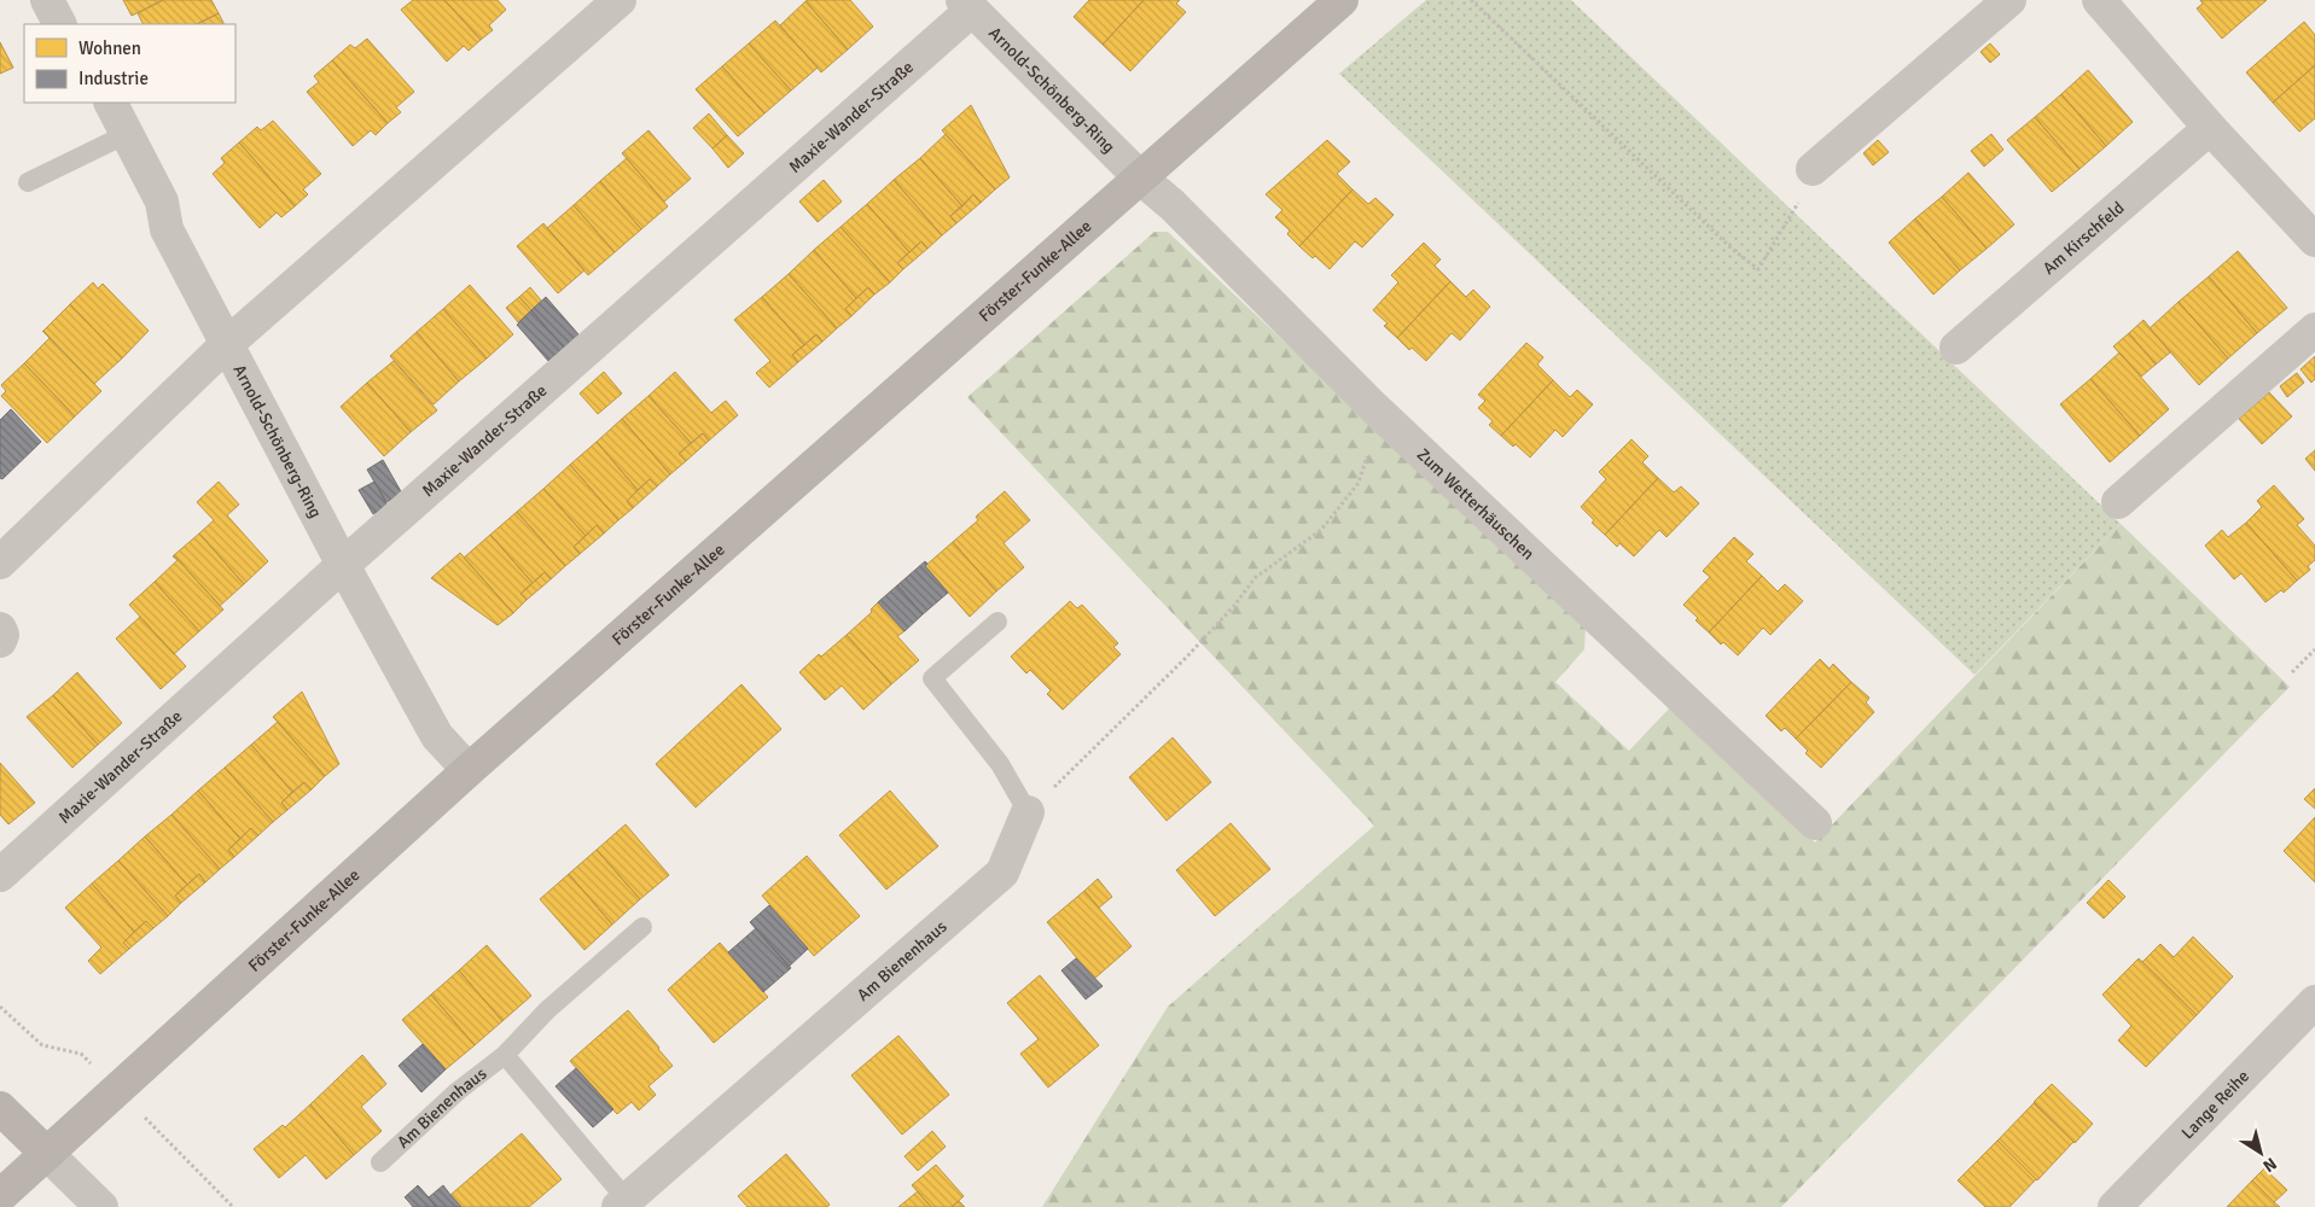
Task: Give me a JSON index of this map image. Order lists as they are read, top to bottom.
{
  "streets": {
    "street": [
      "Arnold-Schönberg-Ring",
      "Maxie-Wander-Straße",
      "Am Kirschfeld",
      "Förster-Funke-Allee",
      "Zum Wetterhäuschen",
      "Am Bienenhaus",
      "Lange Reihe"
    ]
  },
  "crossings": [
    ["Arnold-Schönberg-Ring", "Maxie-Wander-Straße"],
    ["Arnold-Schönberg-Ring", "Förster-Funke-Allee"],
    ["Arnold-Schönberg-Ring", "Zum Wetterhäuschen"],
    ["Förster-Funke-Allee", "Zum Wetterhäuschen"]
  ],
  "legend": ["Wohnen", "Industrie"],
  "north": "bottom right"
}
